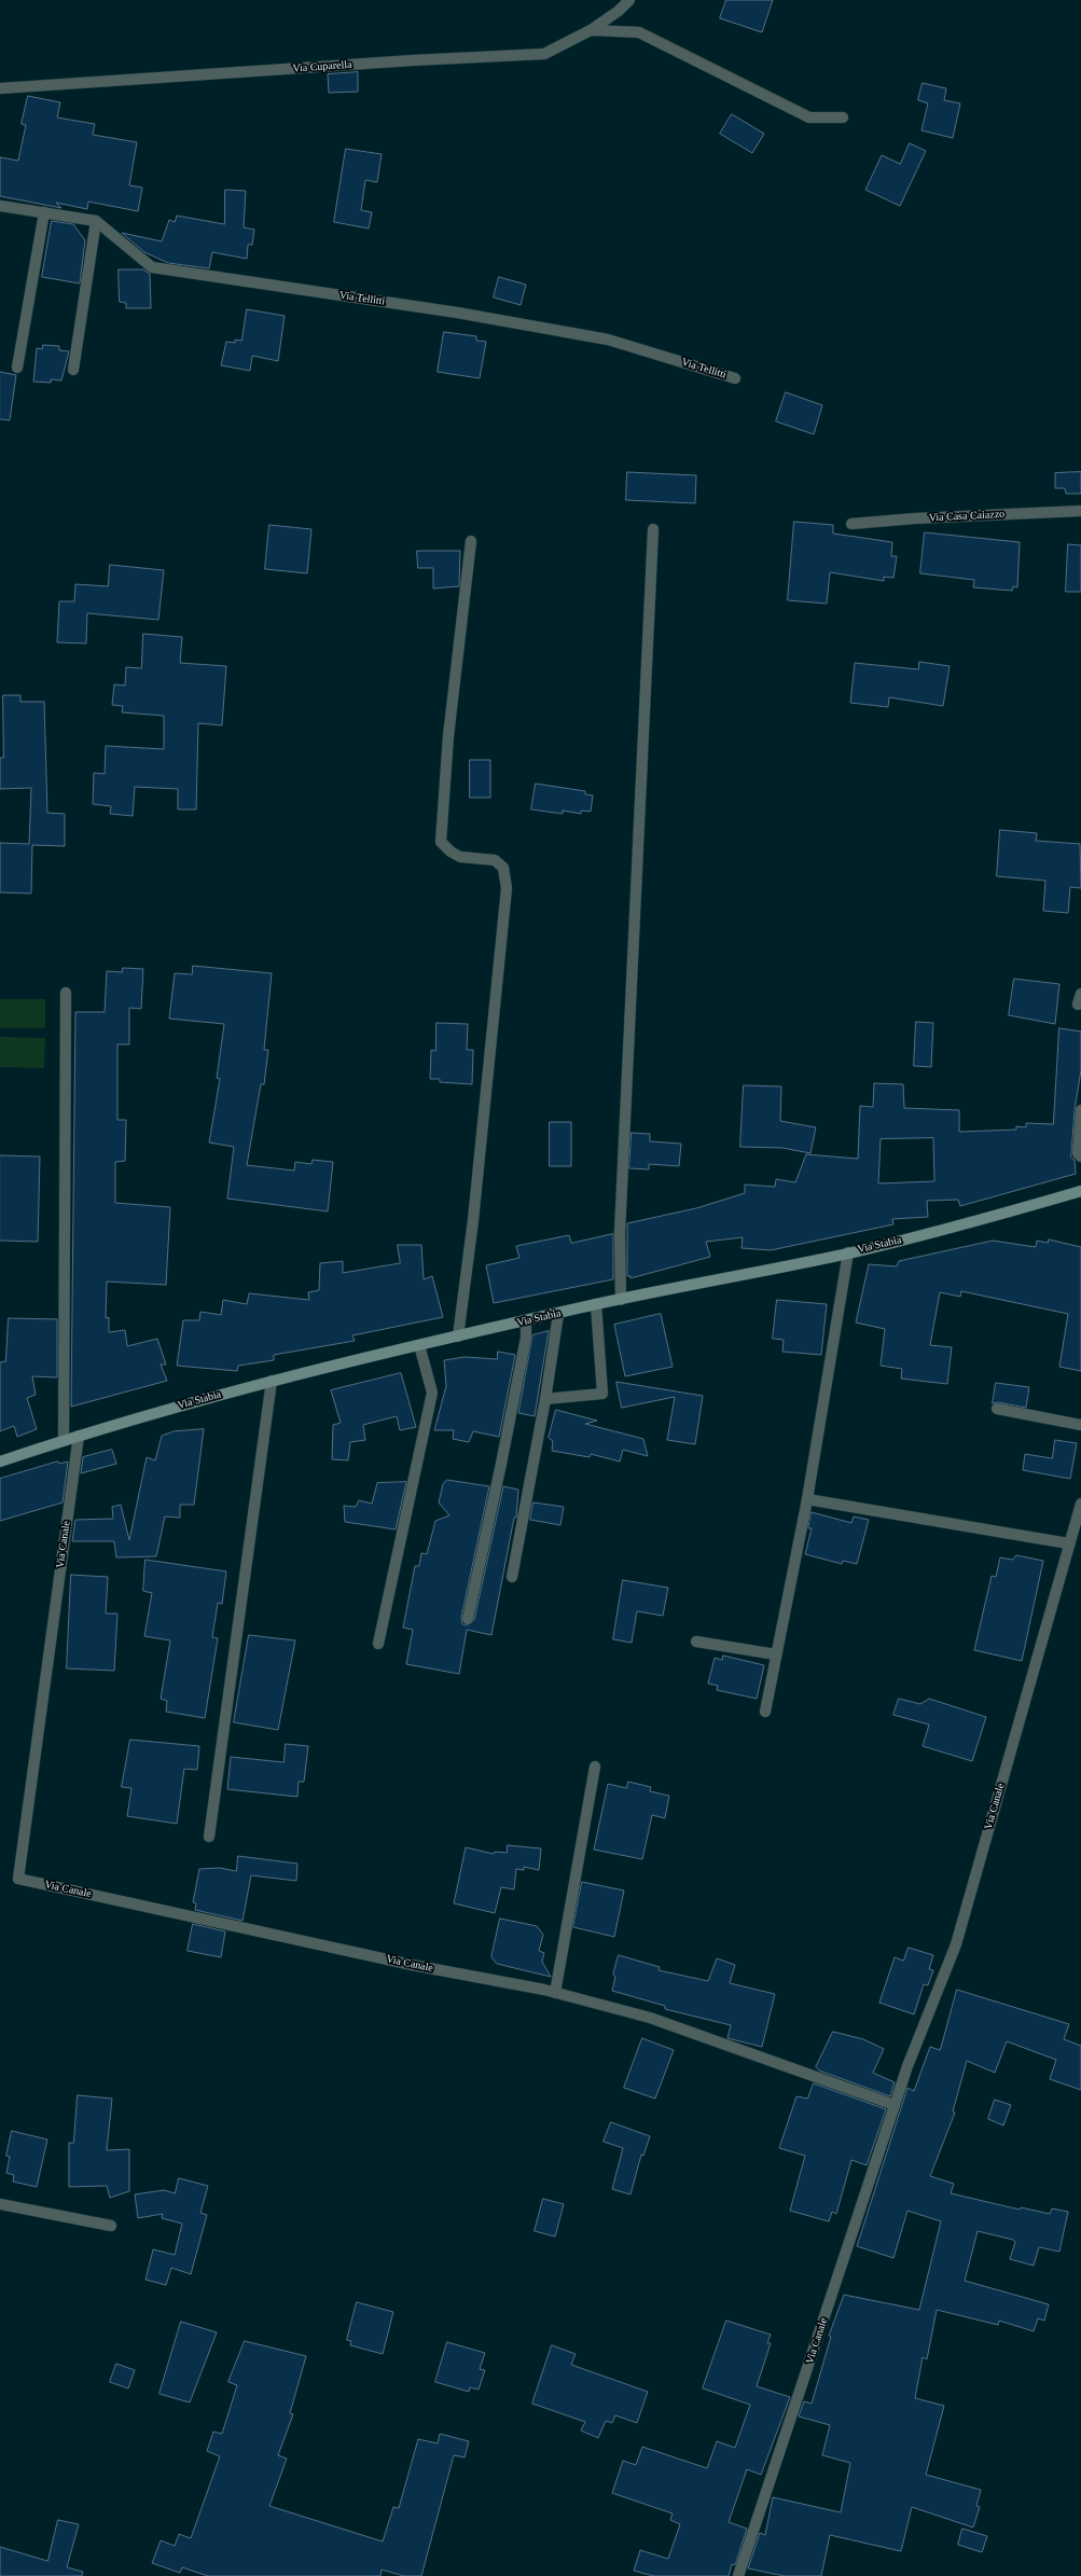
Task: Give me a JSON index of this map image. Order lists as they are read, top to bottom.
{
  "streets": {
    "main road": ["Via Stabia"],
    "street": [
      "Via Cuparella",
      "Via Tellitti",
      "Via Casa Caiazzo",
      "Via Canale"
    ]
  },
  "crossings": [
    ["Via Stabia", "Via Canale"]
  ]
}
